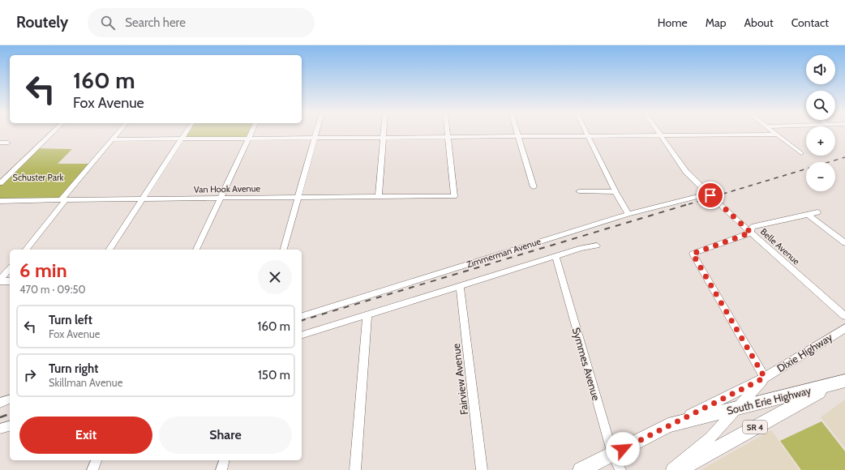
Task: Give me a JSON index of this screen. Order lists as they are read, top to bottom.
{
  "streets": {
    "main road": ["Dixie Highway", "South Erie Highway", "SR 4"],
    "street": [
      "Van Hook Avenue",
      "Belle Avenue",
      "Zimmerman Avenue",
      "Symmes Avenue",
      "Fairview Avenue"
    ]
  },
  "crossings": [
    ["Belle Avenue", "Zimmerman Avenue"],
    ["Zimmerman Avenue", "Symmes Avenue"],
    ["Zimmerman Avenue", "Fairview Avenue"],
    ["Dixie Highway", "Symmes Avenue"],
    ["Dixie Highway", "South Erie Highway"]
  ],
  "parks": ["Schuster Park"],
  "page": {
    "header": "Routely",
    "search": "Search here",
    "nav": [
      "Home",
      "Map",
      "About",
      "Contact"
    ],
    "map_buttons": ["+", "−"],
    "turn": ["160 m", "Fox Avenue"],
    "heading": ["6 min", "470 m · 09:50"],
    "list": [
      {
        "name": "Turn left",
        "note": "Fox Avenue",
        "value": "160 m"
      },
      {
        "name": "Turn right",
        "note": "Skillman Avenue",
        "value": "150 m"
      }
    ],
    "buttons": ["Exit", "Share"]
  }
}
